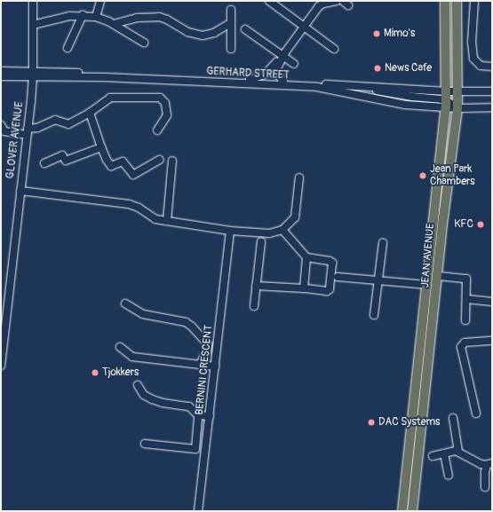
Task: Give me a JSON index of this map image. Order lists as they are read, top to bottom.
{
  "streets": {
    "main road": ["JEAN AVENUE"],
    "street": ["GERHARD STREET", "GLOVER AVENUE", "BERNINI CRESCENT"]
  },
  "crossings": [
    ["GERHARD STREET", "GLOVER AVENUE"],
    ["GERHARD STREET", "JEAN AVENUE"]
  ],
  "places": [
    "Mimo's",
    "News Cafe",
    "Jean Park Chambers",
    "KFC",
    "Tjokkers",
    "DAC Systems"
  ]
}
